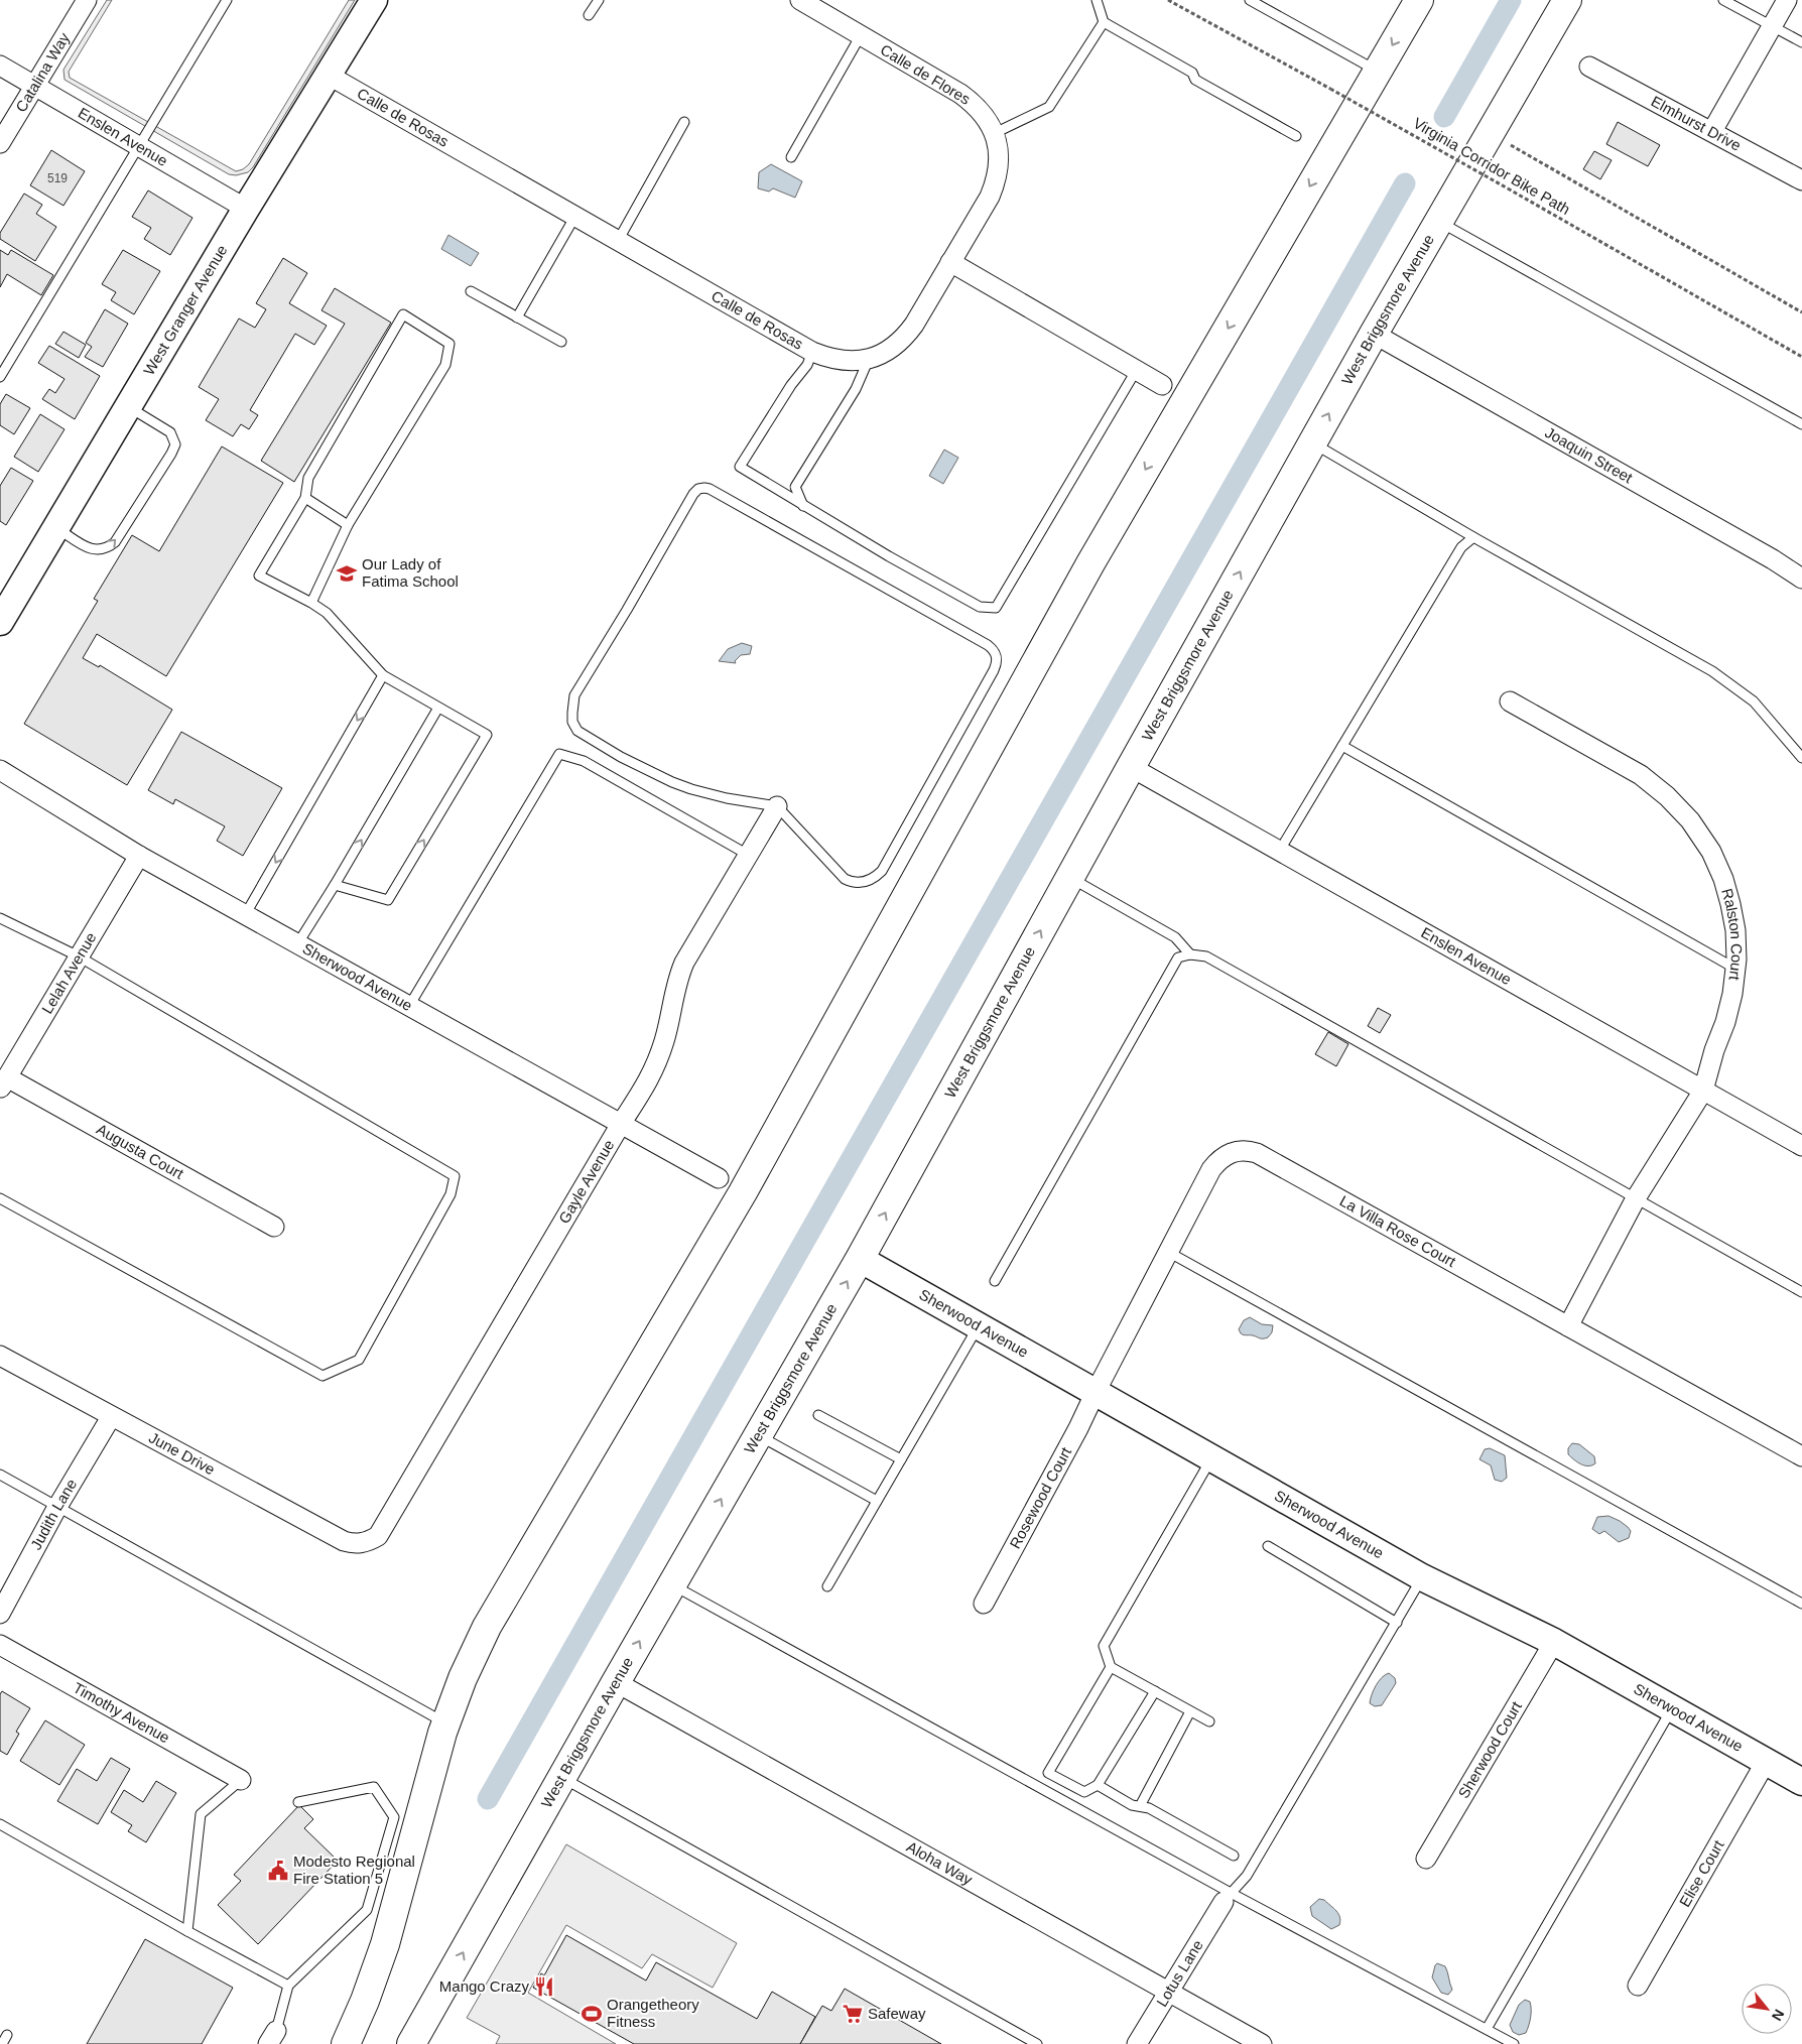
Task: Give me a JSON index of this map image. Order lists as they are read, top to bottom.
{
  "streets": {
    "main road": ["West Briggsmore Avenue"],
    "street": [
      "Catalina Way",
      "Calle de Flores",
      "Calle de Rosas",
      "Elmhurst Drive",
      "Enslen Avenue",
      "West Granger Avenue",
      "Joaquin Street",
      "Ralston Court",
      "Lelah Avenue",
      "Sherwood Avenue",
      "Augusta Court",
      "Gayle Avenue",
      "La Villa Rose Court",
      "June Drive",
      "Rosewood Court",
      "Judith Lane",
      "Timothy Avenue",
      "Sherwood Court",
      "Aloha Way",
      "Elise Court",
      "Lotus Lane"
    ],
    "path": ["Virginia Corridor Bike Path"]
  },
  "crossings": [
    ["Catalina Way", "Enslen Avenue"],
    ["Calle de Flores", "Calle de Rosas"],
    ["Calle de Rosas", "West Granger Avenue"],
    ["Enslen Avenue", "West Briggsmore Avenue"],
    ["Enslen Avenue", "West Granger Avenue"],
    ["Enslen Avenue", "Ralston Court"],
    ["Virginia Corridor Bike Path", "West Briggsmore Avenue"],
    ["West Briggsmore Avenue", "Joaquin Street"],
    ["West Briggsmore Avenue", "Sherwood Avenue"],
    ["West Briggsmore Avenue", "Aloha Way"],
    ["Ralston Court", "La Villa Rose Court"],
    ["Lelah Avenue", "Sherwood Avenue"],
    ["Lelah Avenue", "Augusta Court"],
    ["Sherwood Avenue", "Gayle Avenue"],
    ["Sherwood Avenue", "La Villa Rose Court"],
    ["Sherwood Avenue", "Rosewood Court"],
    ["Sherwood Avenue", "Sherwood Court"],
    ["Sherwood Avenue", "Elise Court"],
    ["Gayle Avenue", "June Drive"],
    ["La Villa Rose Court", "Rosewood Court"],
    ["June Drive", "Judith Lane"],
    ["Aloha Way", "Lotus Lane"]
  ],
  "places": {
    "school or university": ["Our Lady of Fatima School"],
    "public building": ["Modesto Regional Fire Station 5"],
    "restaurant": ["Mango Crazy"],
    "sports": ["Orangetheory Fitness"],
    "supermarket": ["Safeway"]
  },
  "house_numbers": ["519"],
  "north": "bottom right"
}
